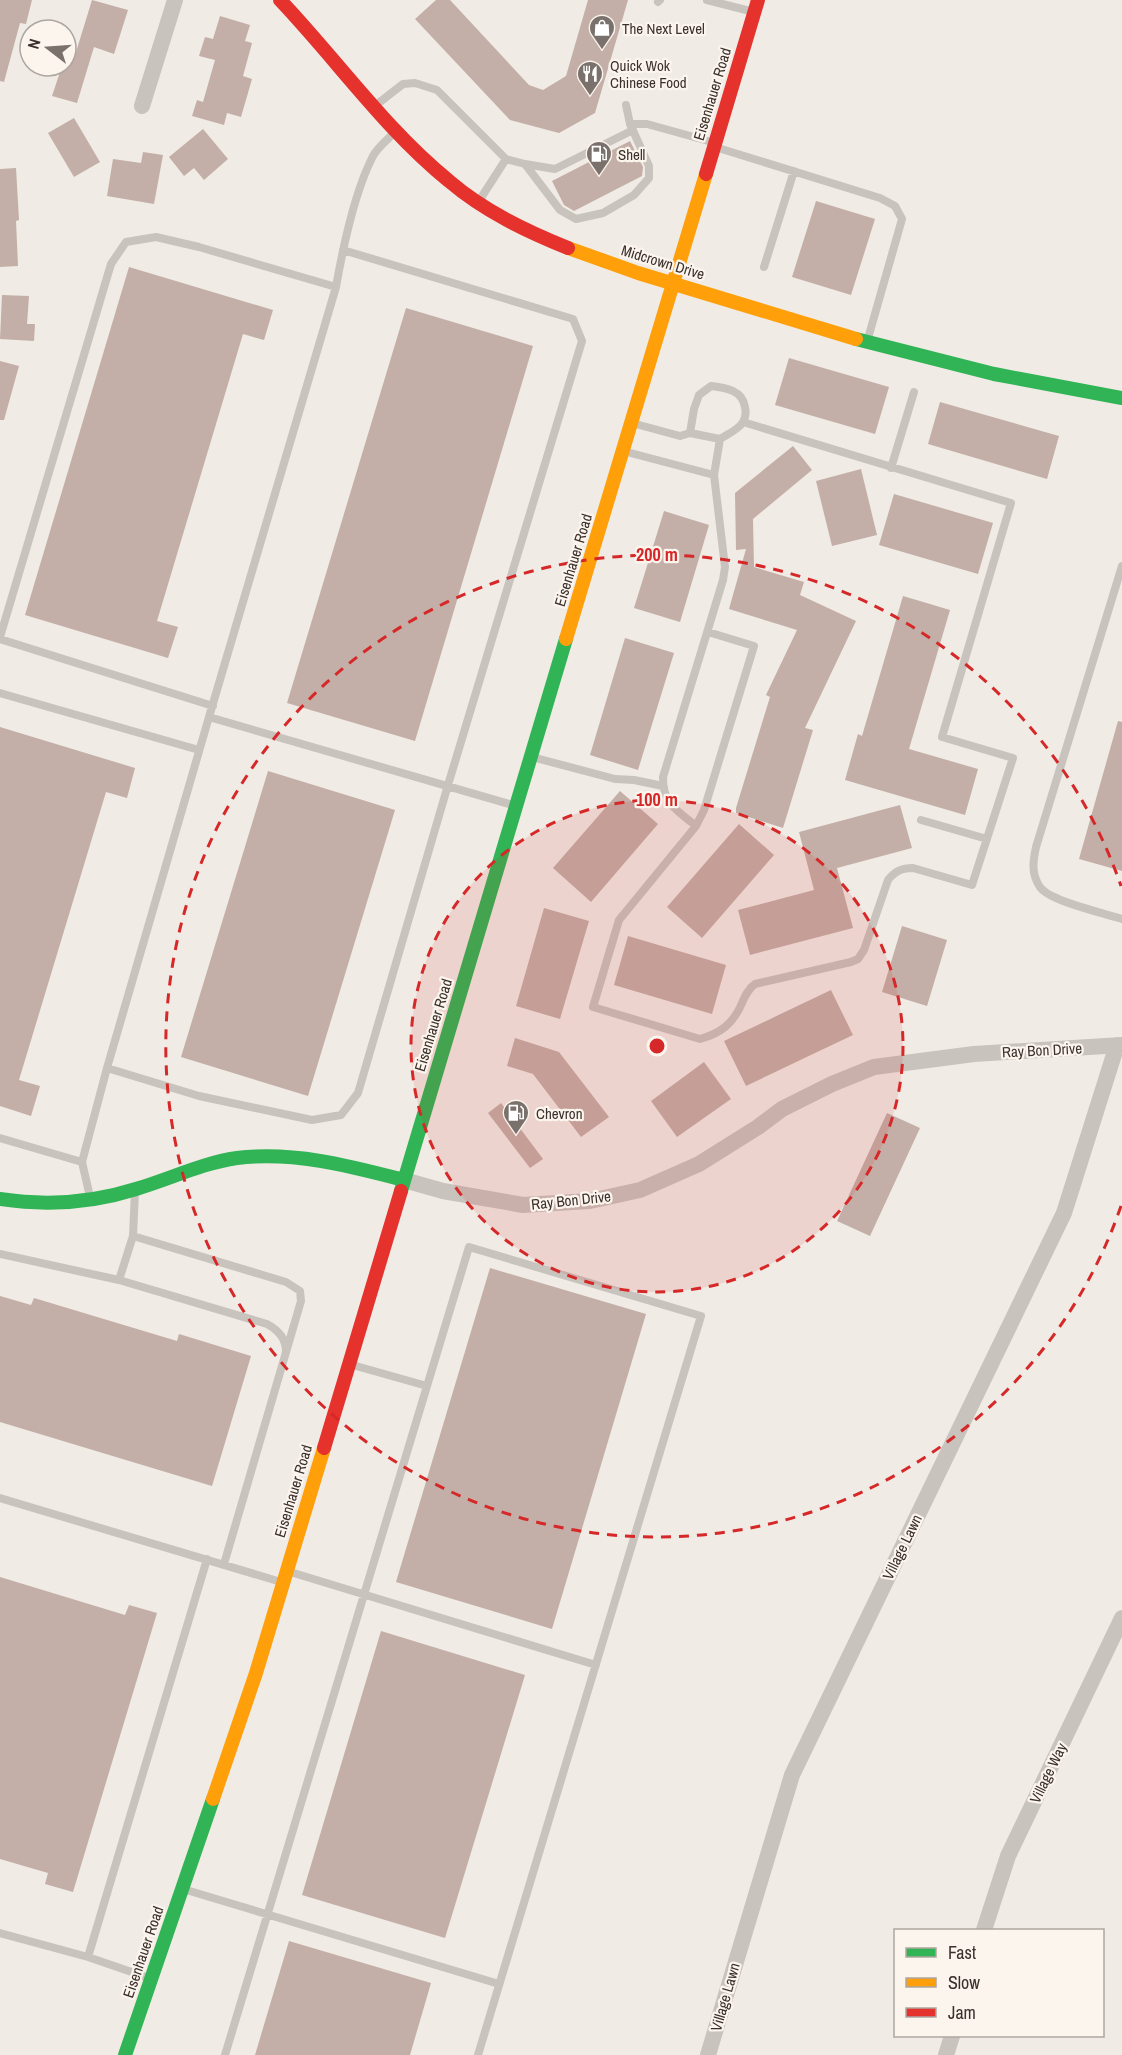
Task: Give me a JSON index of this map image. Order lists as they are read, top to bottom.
{
  "streets": {
    "main road": ["Eisenhauer Road", "Midcrown Drive", "Ray Bon Drive"],
    "street": ["Village Lawn", "Village Way"]
  },
  "crossings": [
    ["Eisenhauer Road", "Midcrown Drive"],
    ["Eisenhauer Road", "Ray Bon Drive"],
    ["Ray Bon Drive", "Village Lawn"]
  ],
  "places": {
    "shop": ["The Next Level"],
    "restaurant": ["Quick Wok Chinese Food"],
    "fuel station": ["Shell", "Chevron"]
  },
  "legend": ["Fast", "Slow", "Jam"],
  "north": "left",
  "rings": ["200 m", "100 m"]
}
